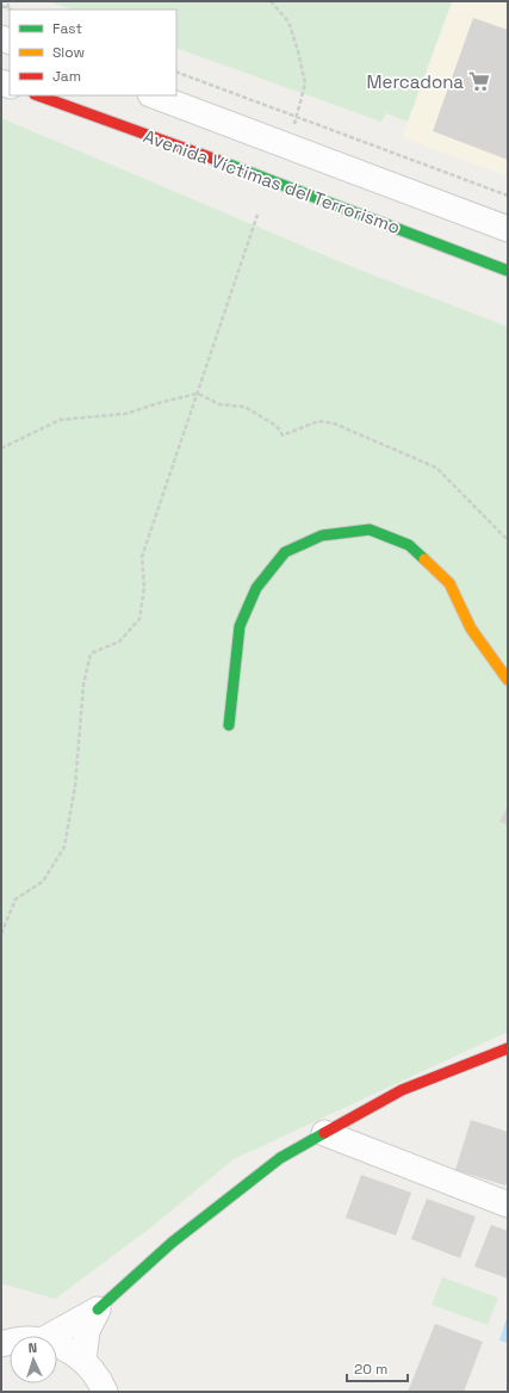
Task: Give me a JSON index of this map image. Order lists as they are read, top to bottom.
{
  "streets": {
    "street": ["Avenida Víctimas del Terrorismo"]
  },
  "places": {
    "supermarket": ["Mercadona"]
  },
  "legend": ["Fast", "Slow", "Jam"],
  "scale_bar": "20 m",
  "north": "top"
}
